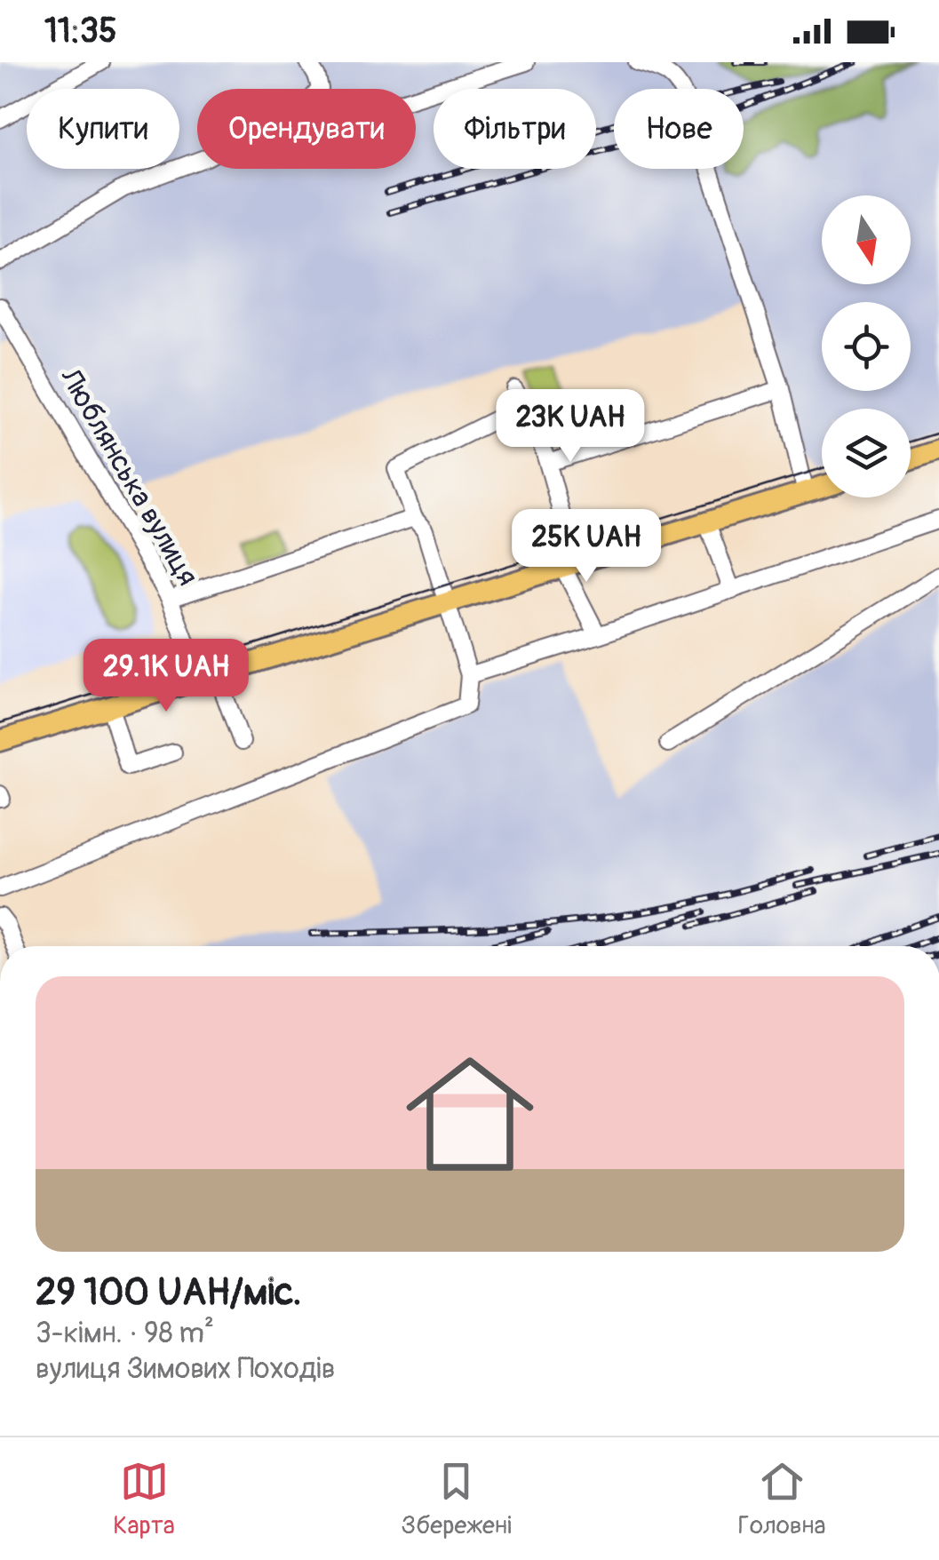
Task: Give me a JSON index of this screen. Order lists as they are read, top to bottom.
{
  "streets": {
    "street": ["Люблянська вулиця"]
  },
  "north": "bottom",
  "page": {
    "status": "11:35",
    "chip": [
      "Купити",
      "Орендувати",
      "Фільтри",
      "Нове"
    ],
    "price": ["23K UAH", "25K UAH", "29.1K UAH"],
    "list": [
      {
        "name": "29 100 UAH/міс.",
        "note": "3-кімн. · 98 m² · вулиця Зимових Походів"
      }
    ],
    "tabs": ["Карта", "Збережені", "Головна"]
  }
}
